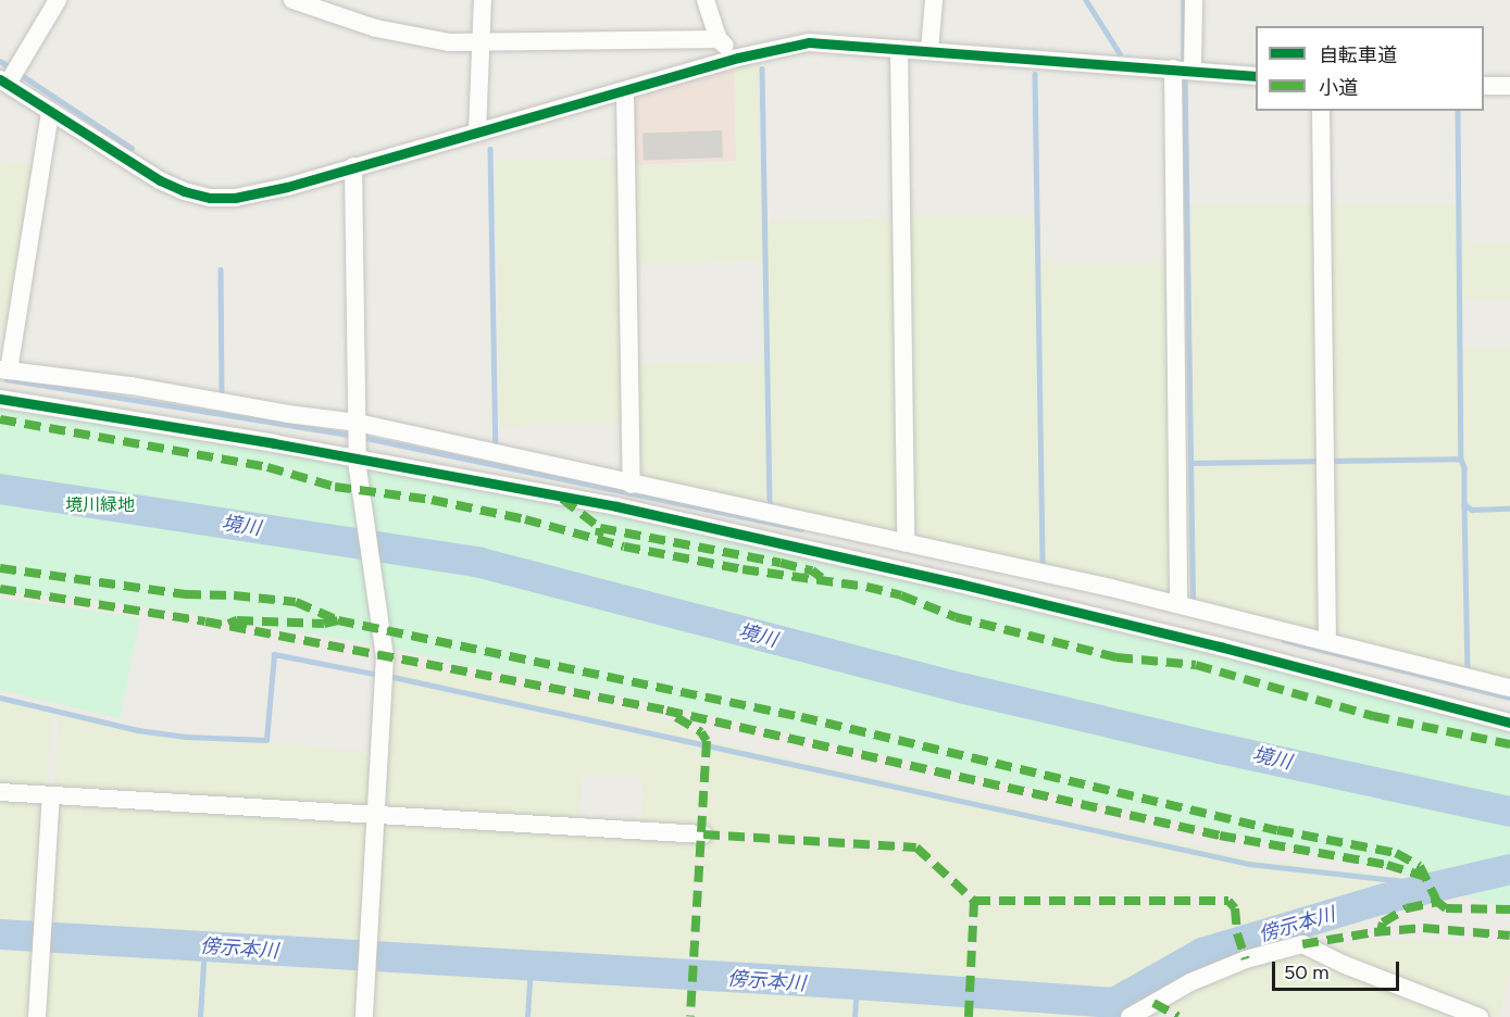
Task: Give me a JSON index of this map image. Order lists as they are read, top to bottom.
{
  "water": ["境川", "傍示本川"],
  "parks": ["境川緑地"],
  "legend": ["自転車道", "小道"],
  "scale_bar": "50 m"
}
